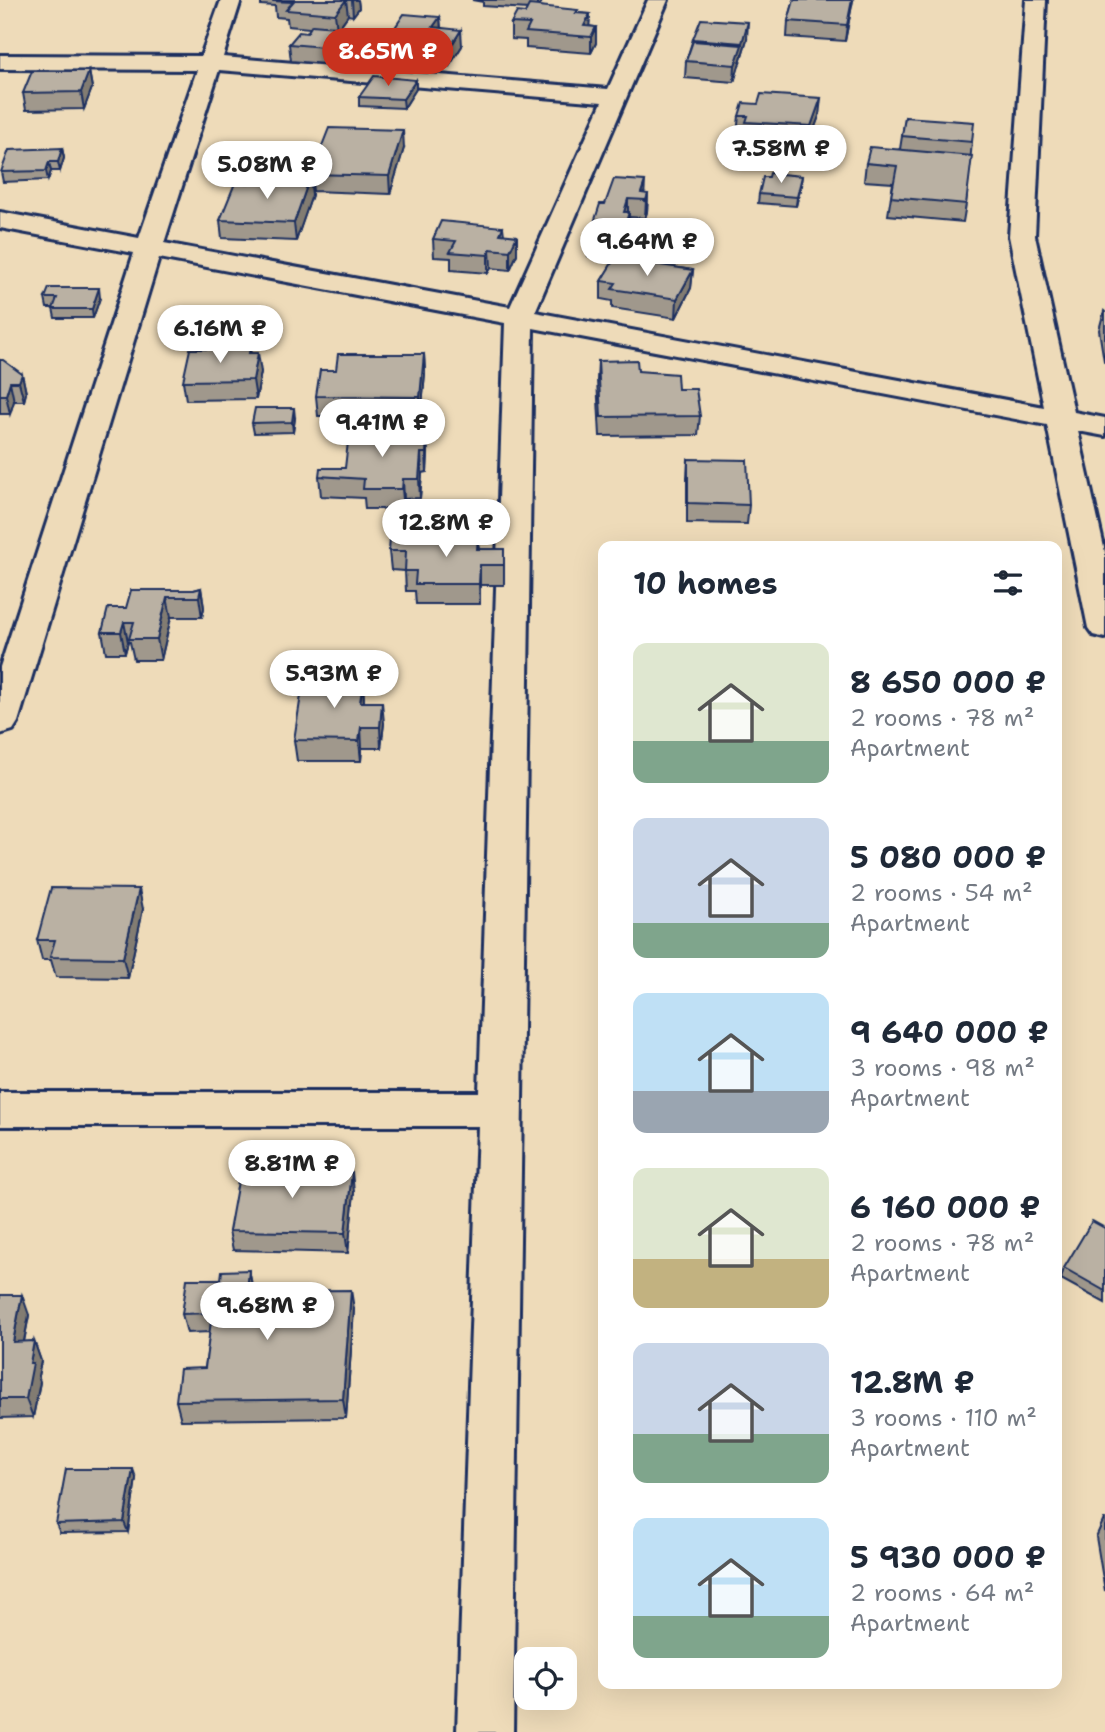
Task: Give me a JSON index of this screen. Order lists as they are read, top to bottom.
{
  "page": {
    "price": [
      "8.65M ₽",
      "7.58M ₽",
      "5.08M ₽",
      "9.64M ₽",
      "6.16M ₽",
      "9.41M ₽",
      "12.8M ₽",
      "5.93M ₽",
      "8.81M ₽",
      "9.68M ₽"
    ],
    "heading": "10 homes",
    "list": [
      {
        "name": "8 650 000 ₽",
        "note": "2 rooms · 78 m² · Apartment"
      },
      {
        "name": "5 080 000 ₽",
        "note": "2 rooms · 54 m² · Apartment"
      },
      {
        "name": "9 640 000 ₽",
        "note": "3 rooms · 98 m² · Apartment"
      },
      {
        "name": "6 160 000 ₽",
        "note": "2 rooms · 78 m² · Apartment"
      },
      {
        "name": "12.8M ₽",
        "note": "3 rooms · 110 m² · Apartment"
      },
      {
        "name": "5 930 000 ₽",
        "note": "2 rooms · 64 m² · Apartment"
      }
    ]
  }
}
